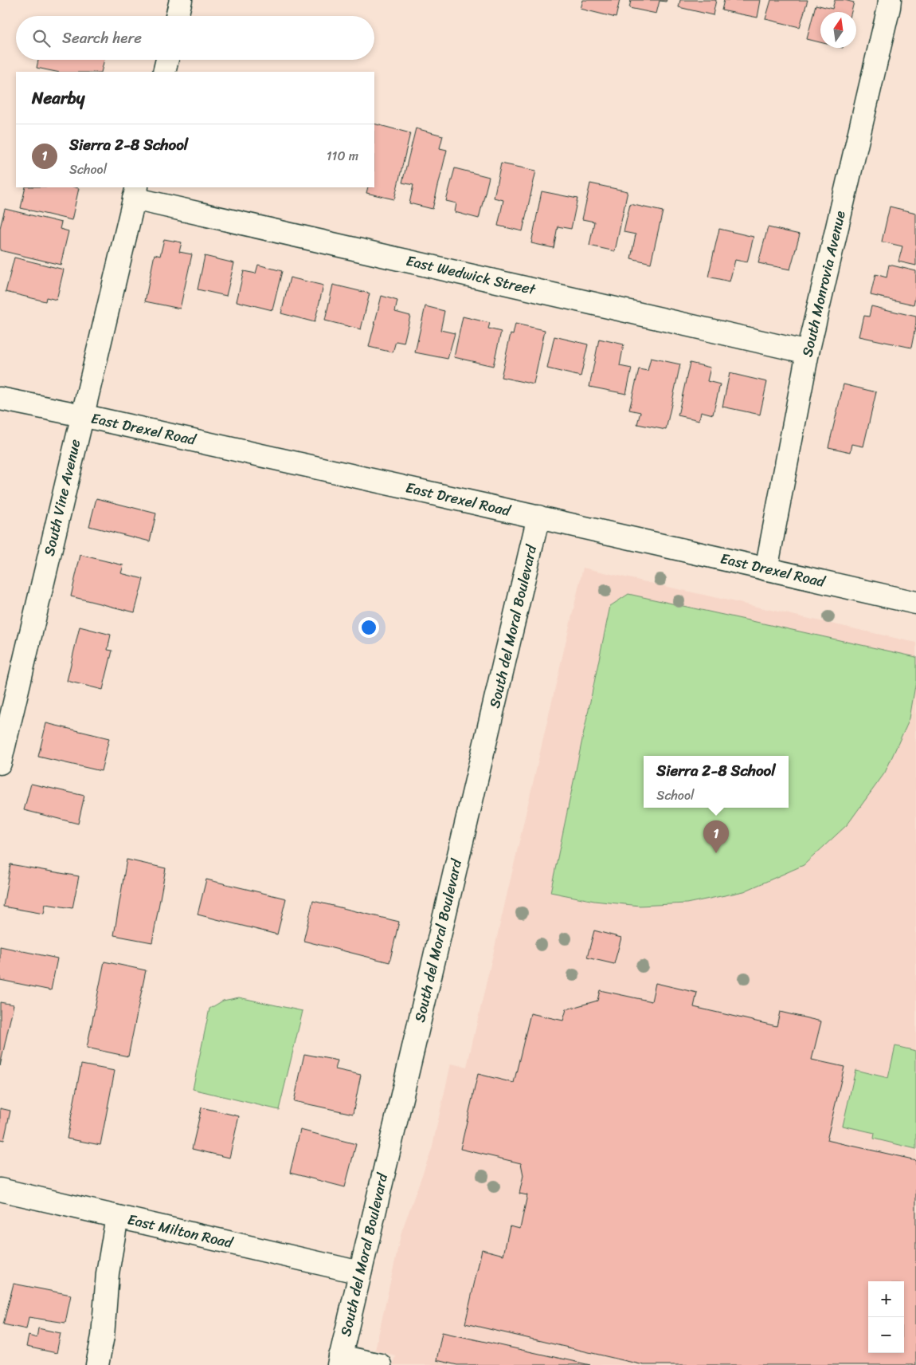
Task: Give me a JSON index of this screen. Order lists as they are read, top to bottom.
{
  "streets": {
    "street": [
      "East Wedwick Street",
      "South Monrovia Avenue",
      "East Drexel Road",
      "South Vine Avenue",
      "South del Moral Boulevard",
      "East Milton Road"
    ]
  },
  "crossings": [
    ["East Wedwick Street", "South Monrovia Avenue"],
    ["East Wedwick Street", "South Vine Avenue"],
    ["South Monrovia Avenue", "East Drexel Road"],
    ["East Drexel Road", "South Vine Avenue"],
    ["East Drexel Road", "South del Moral Boulevard"],
    ["South del Moral Boulevard", "East Milton Road"]
  ],
  "north": "top",
  "page": {
    "search": "Search here",
    "heading": "Nearby",
    "list": [
      {
        "mark": "1",
        "name": "Sierra 2-8 School",
        "note": "School",
        "value": "110 m"
      }
    ],
    "popup": ["Sierra 2-8 School", "School"],
    "pins": "1",
    "map_buttons": ["+", "−"]
  }
}
